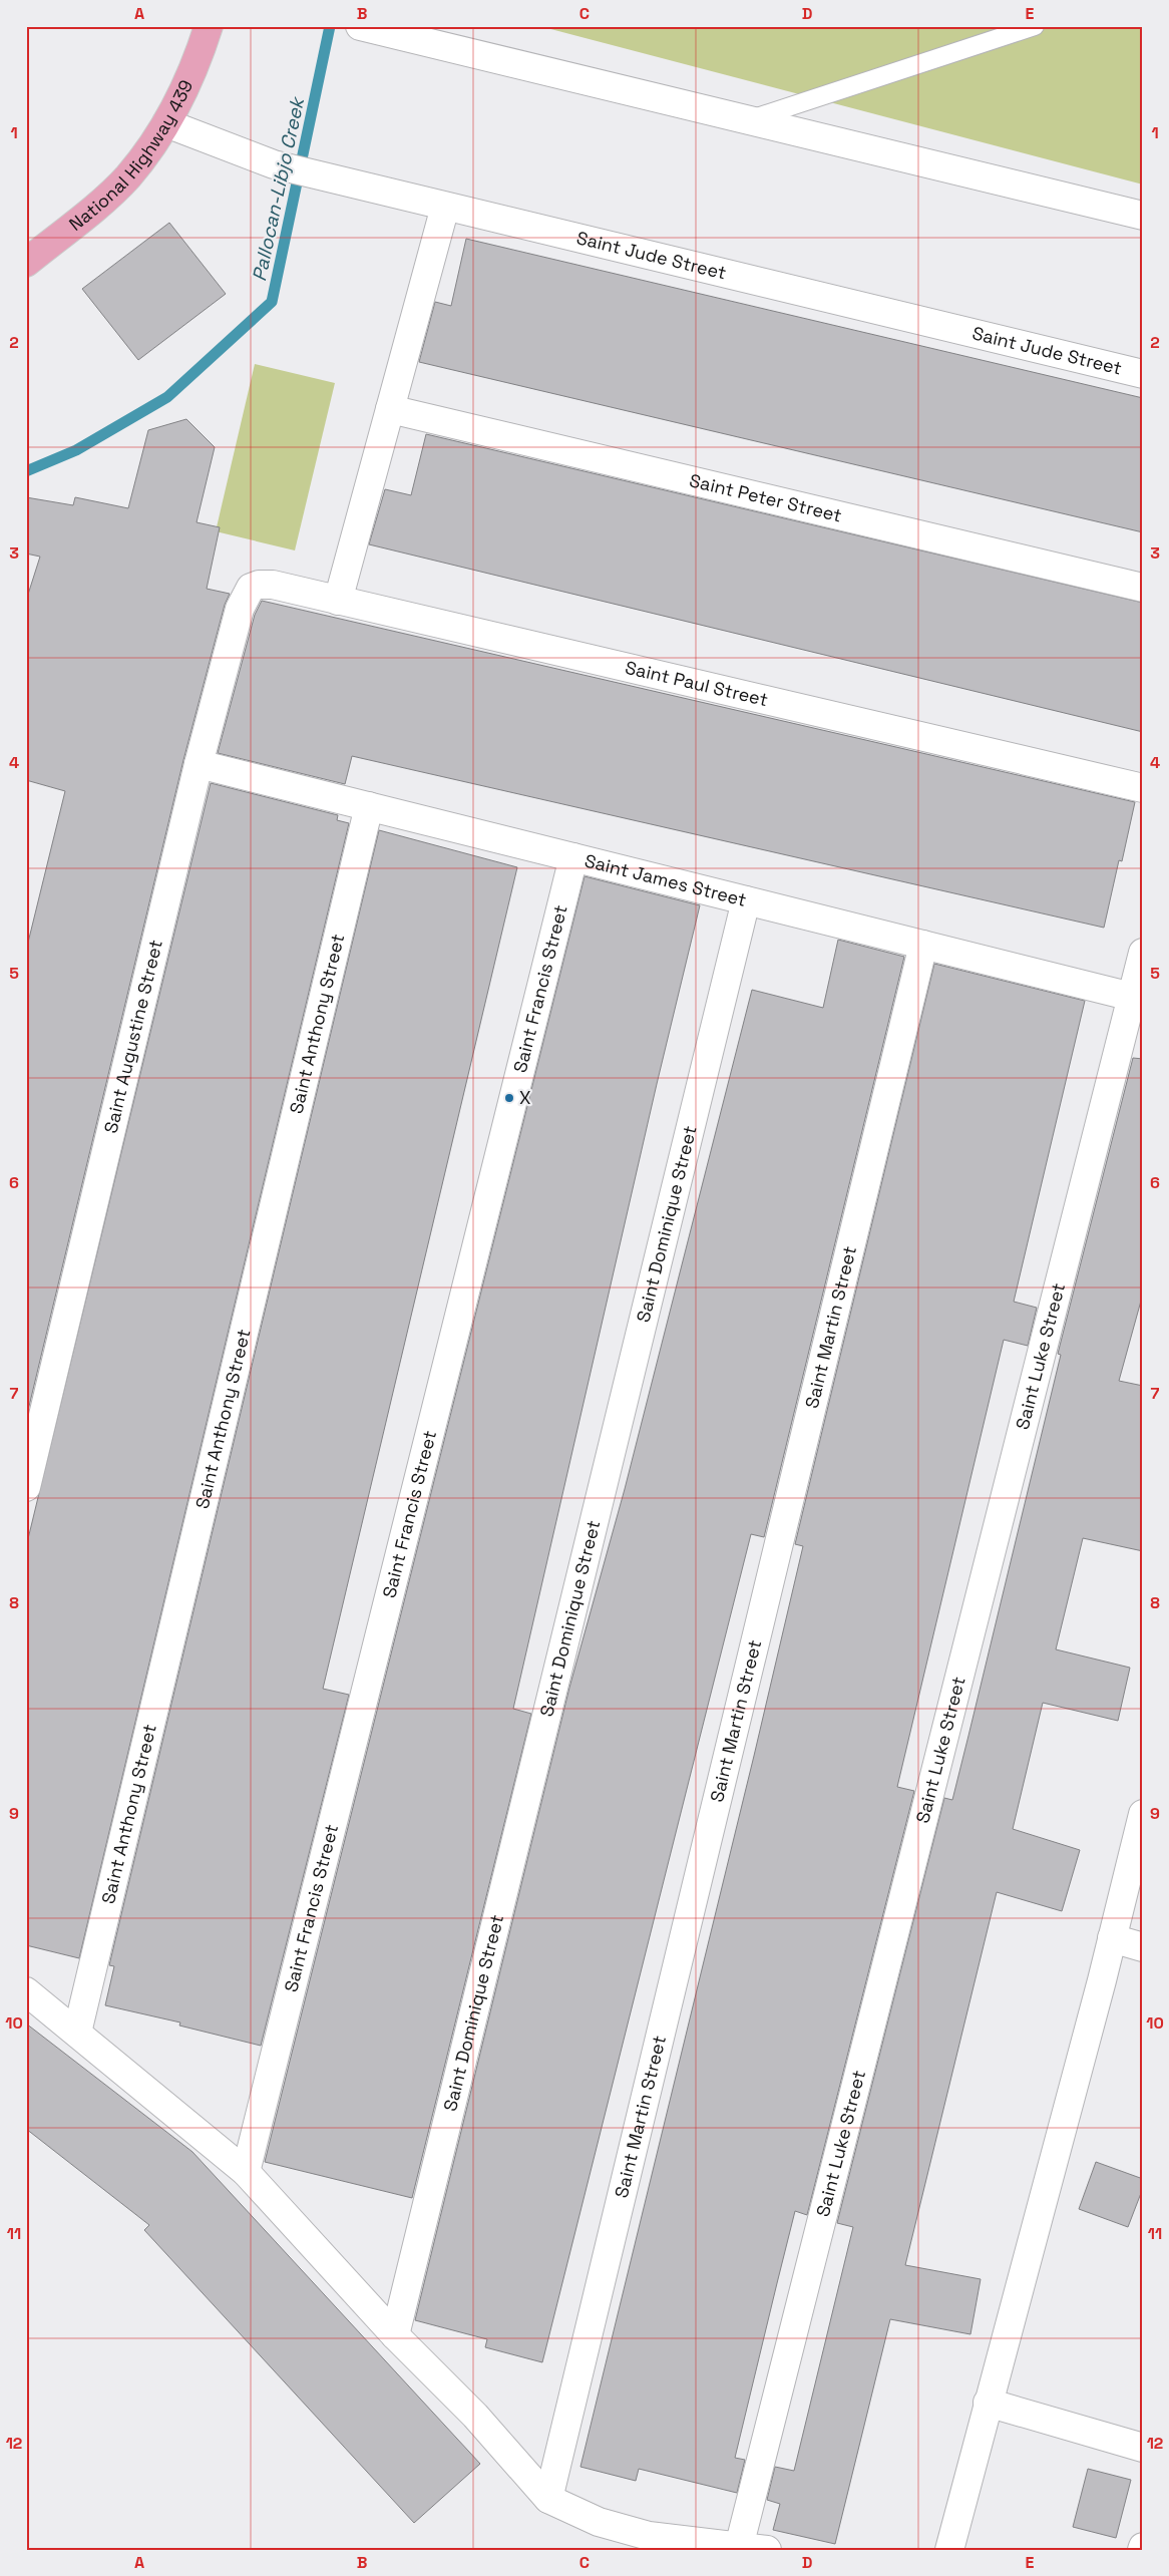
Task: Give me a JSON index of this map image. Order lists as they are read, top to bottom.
{
  "streets": {
    "main road": ["National Highway 439"],
    "street": [
      "Saint Jude Street",
      "Saint Peter Street",
      "Saint Paul Street",
      "Saint James Street",
      "Saint Francis Street",
      "Saint Anthony Street",
      "Saint Augustine Street",
      "Saint Dominique Street",
      "Saint Martin Street",
      "Saint Luke Street"
    ]
  },
  "crossings": [
    ["National Highway 439", "Saint Jude Street"],
    ["Saint Paul Street", "Saint Augustine Street"],
    ["Saint James Street", "Saint Francis Street"],
    ["Saint James Street", "Saint Anthony Street"],
    ["Saint James Street", "Saint Augustine Street"],
    ["Saint James Street", "Saint Dominique Street"],
    ["Saint James Street", "Saint Martin Street"],
    ["Saint James Street", "Saint Luke Street"]
  ],
  "water": ["Pallocan-Libjo Creek"],
  "places": ["X"],
  "grid": {
    "columns": [
      "A",
      "B",
      "C",
      "D",
      "E"
    ],
    "rows": [
      "1",
      "2",
      "3",
      "4",
      "5",
      "6",
      "7",
      "8",
      "9",
      "10",
      "11",
      "12"
    ]
  }
}
